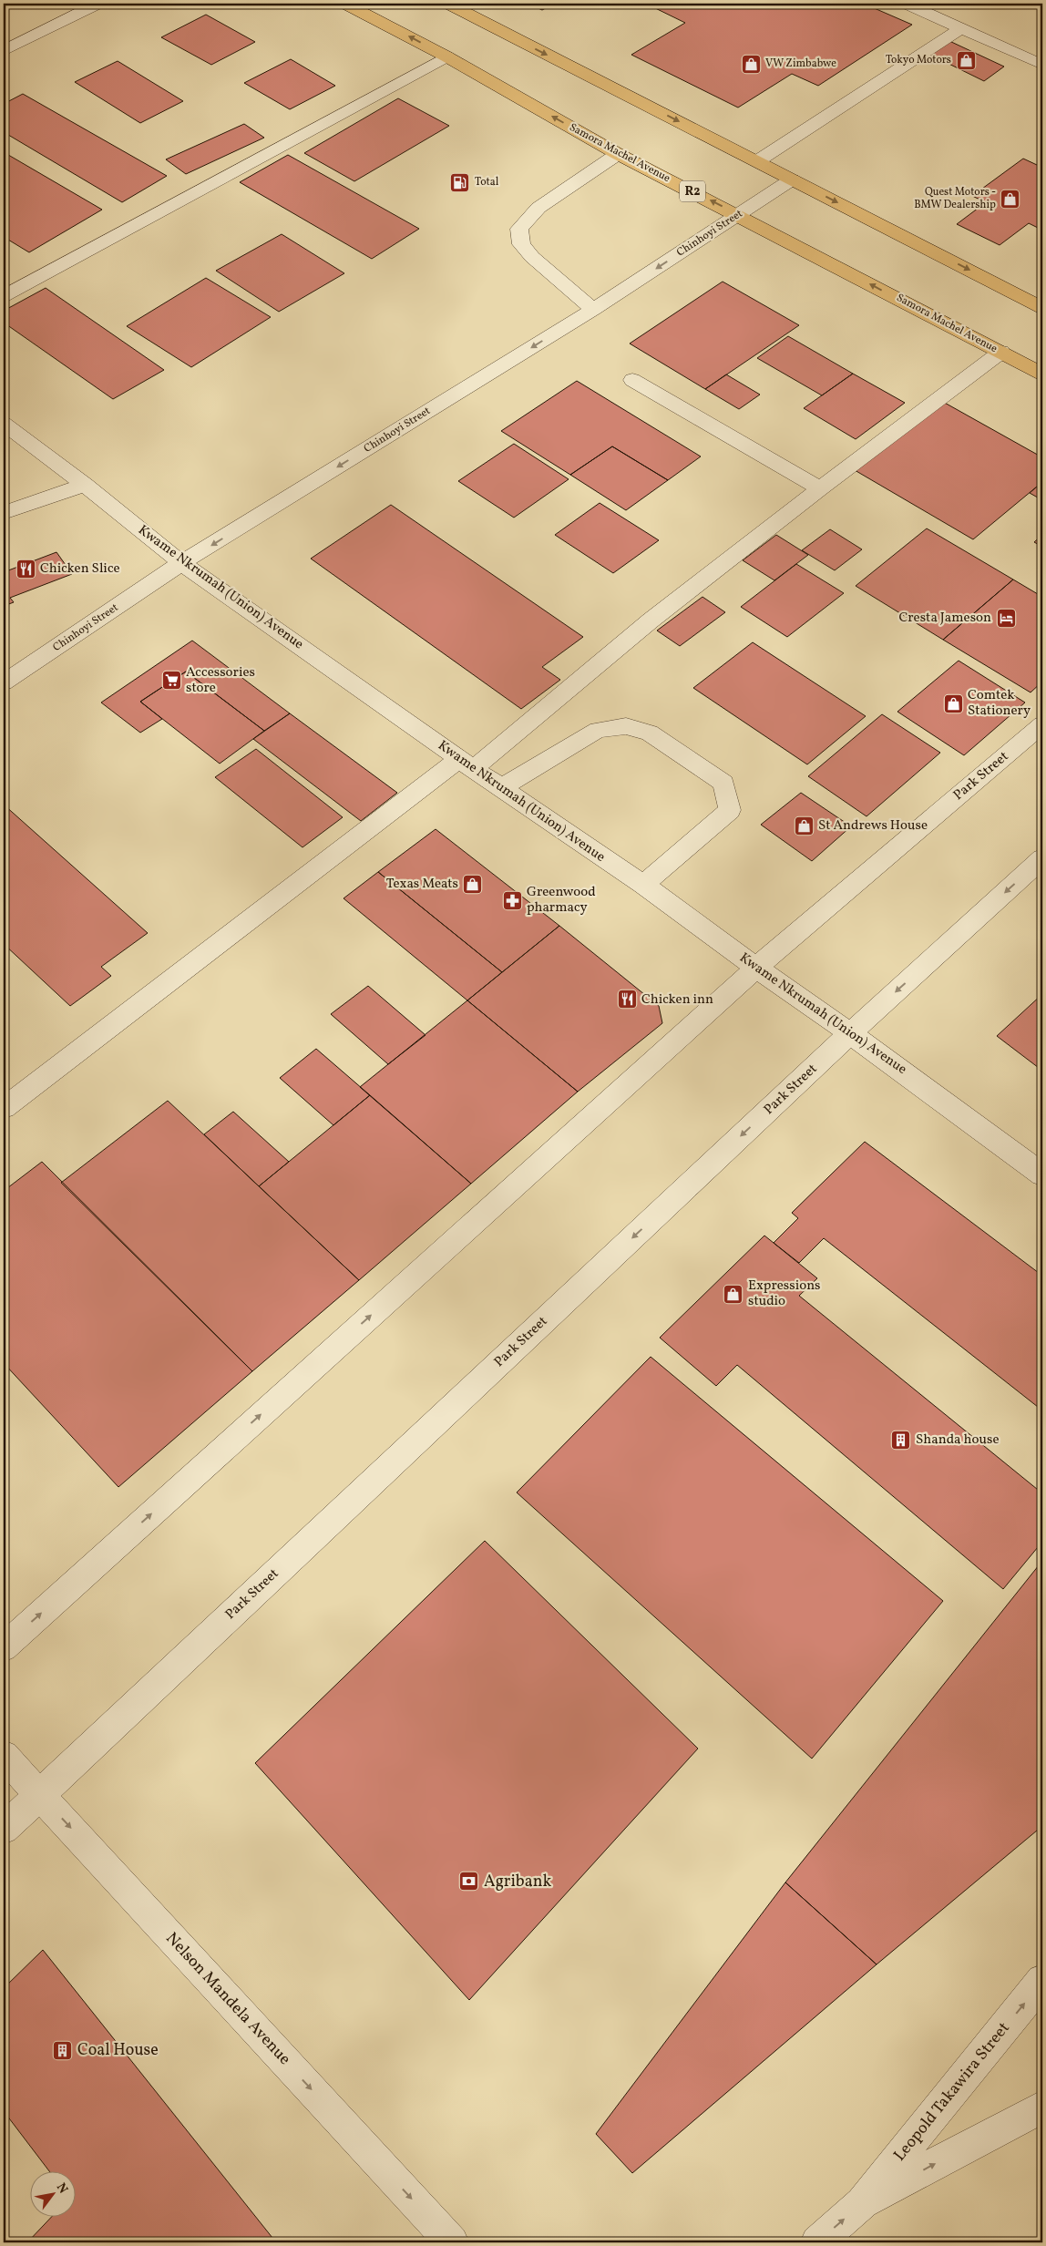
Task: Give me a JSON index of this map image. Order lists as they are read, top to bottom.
{
  "streets": {
    "highway": ["Samora Machel Avenue", "R2"],
    "street": [
      "Chinhoyi Street",
      "Kwame Nkrumah (Union) Avenue",
      "Park Street",
      "Nelson Mandela Avenue",
      "Leopold Takawira Street"
    ]
  },
  "crossings": [
    ["Samora Machel Avenue", "Chinhoyi Street"],
    ["Chinhoyi Street", "Kwame Nkrumah (Union) Avenue"],
    ["Kwame Nkrumah (Union) Avenue", "Park Street"],
    ["Park Street", "Nelson Mandela Avenue"]
  ],
  "one_way": ["Chinhoyi Street", "Nelson Mandela Avenue", "Leopold Takawira Street"],
  "places": {
    "shop": [
      "Tokyo Motors",
      "VW Zimbabwe",
      "Quest Motors - BMW Dealership",
      "Comtek Stationery",
      "St Andrews House",
      "Texas Meats",
      "Expressions studio"
    ],
    "fuel station": ["Total"],
    "restaurant": ["Chicken Slice", "Chicken inn"],
    "hotel": ["Cresta Jameson"],
    "supermarket": ["Accessories store"],
    "pharmacy": ["Greenwood pharmacy"],
    "building": ["Shanda house", "Coal House"],
    "bank": ["Agribank"]
  },
  "north": "top right"
}
